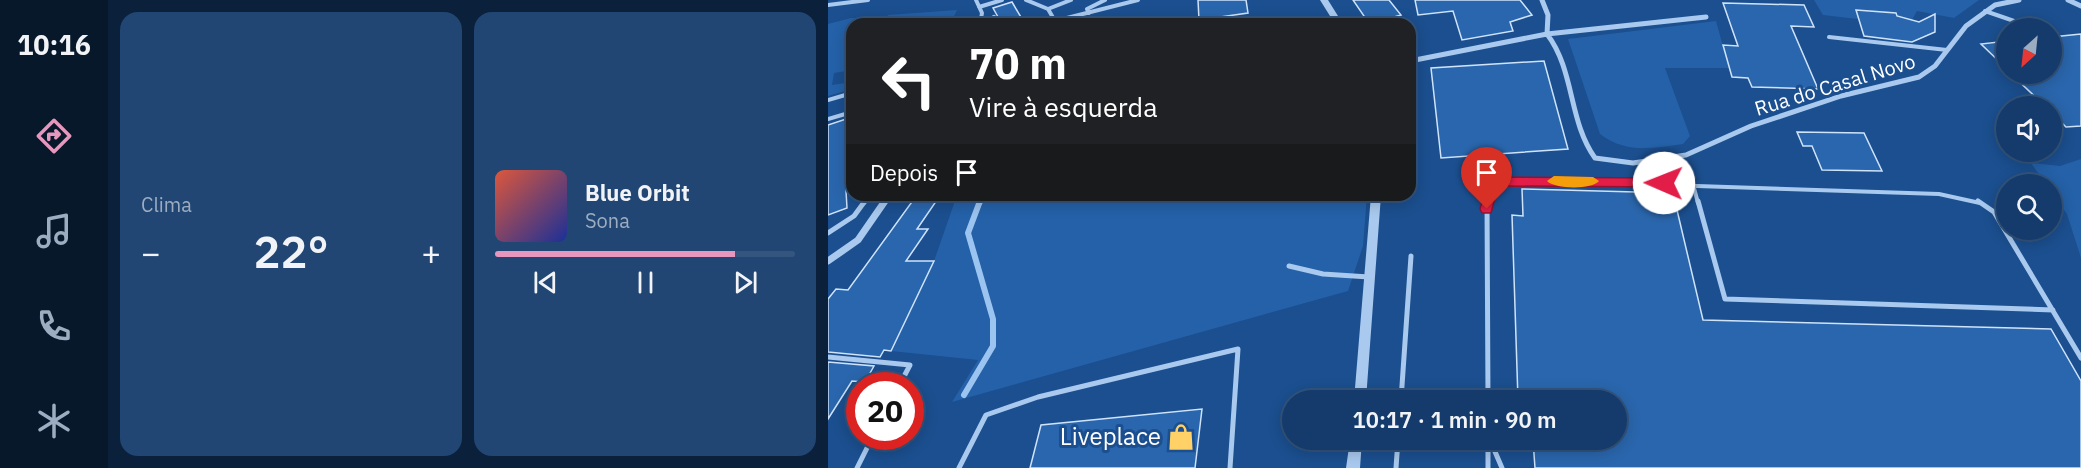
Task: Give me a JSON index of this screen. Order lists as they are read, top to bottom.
{
  "streets": {
    "street": ["Rua do Casal Novo"]
  },
  "places": {
    "shop": ["Liveplace"]
  },
  "north": "bottom left",
  "page": {
    "tabs": "10:16",
    "tile": "Clima",
    "turn": ["70 m", "Vire à esquerda"],
    "then": "Depois",
    "song": ["Blue Orbit", "Sona"],
    "heat": ["−", "22°", "+"],
    "limit": "20",
    "trip": "10:17 · 1 min · 90 m"
  }
}
